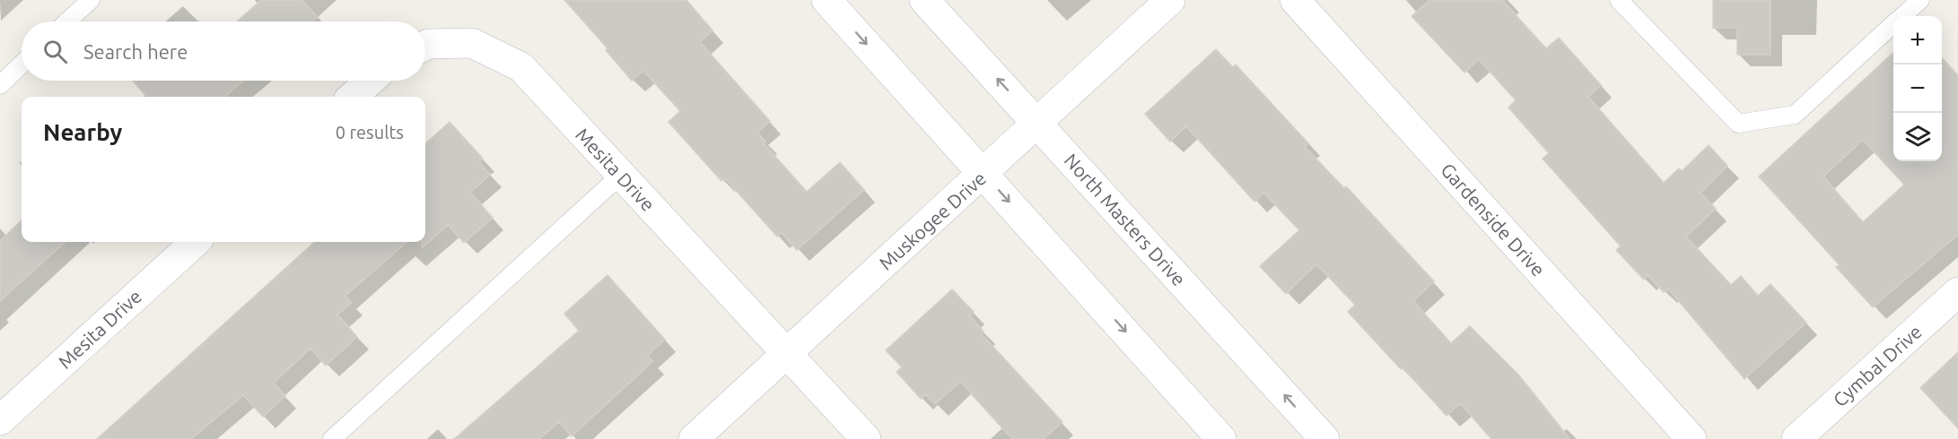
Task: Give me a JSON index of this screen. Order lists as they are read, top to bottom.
{
  "streets": {
    "street": [
      "Mesita Drive",
      "North Masters Drive",
      "Gardenside Drive",
      "Muskogee Drive",
      "Cymbal Drive"
    ]
  },
  "crossings": [
    ["Mesita Drive", "Muskogee Drive"],
    ["North Masters Drive", "Muskogee Drive"]
  ],
  "page": {
    "map_buttons": ["+", "−"],
    "search": "Search here",
    "heading": ["Nearby", "0 results"]
  }
}
